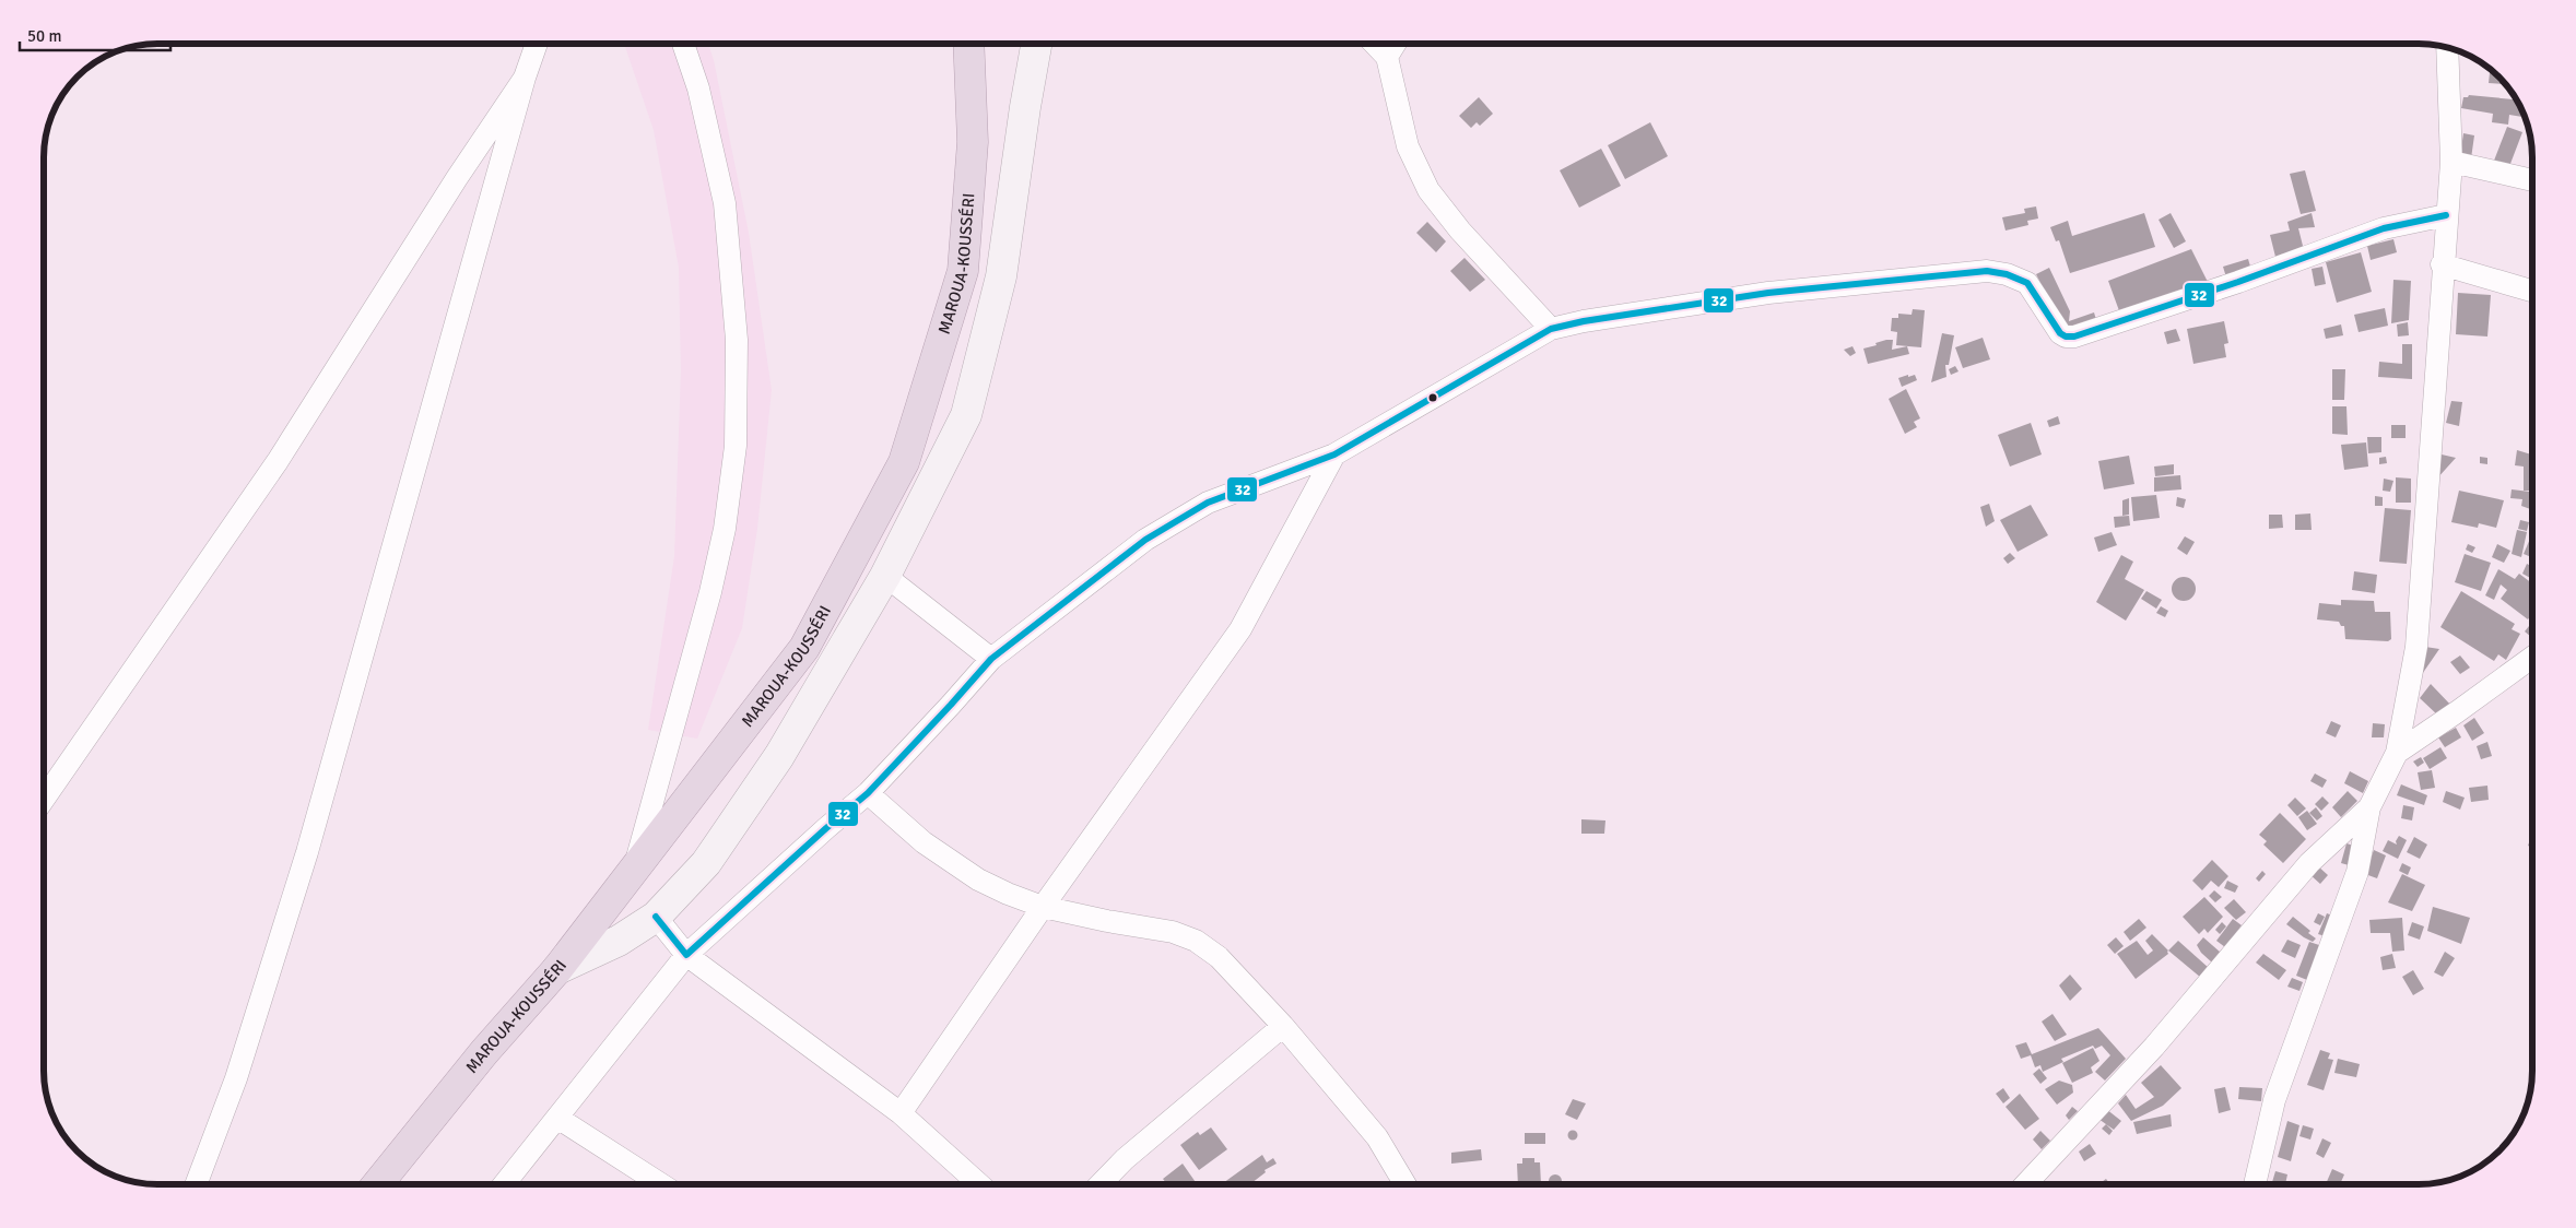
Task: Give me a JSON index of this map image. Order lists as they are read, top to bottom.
{
  "streets": {
    "highway": ["MAROUA-KOUSSÉRI"]
  },
  "lines": ["transit line 32"],
  "scale_bar": "50 m"
}
